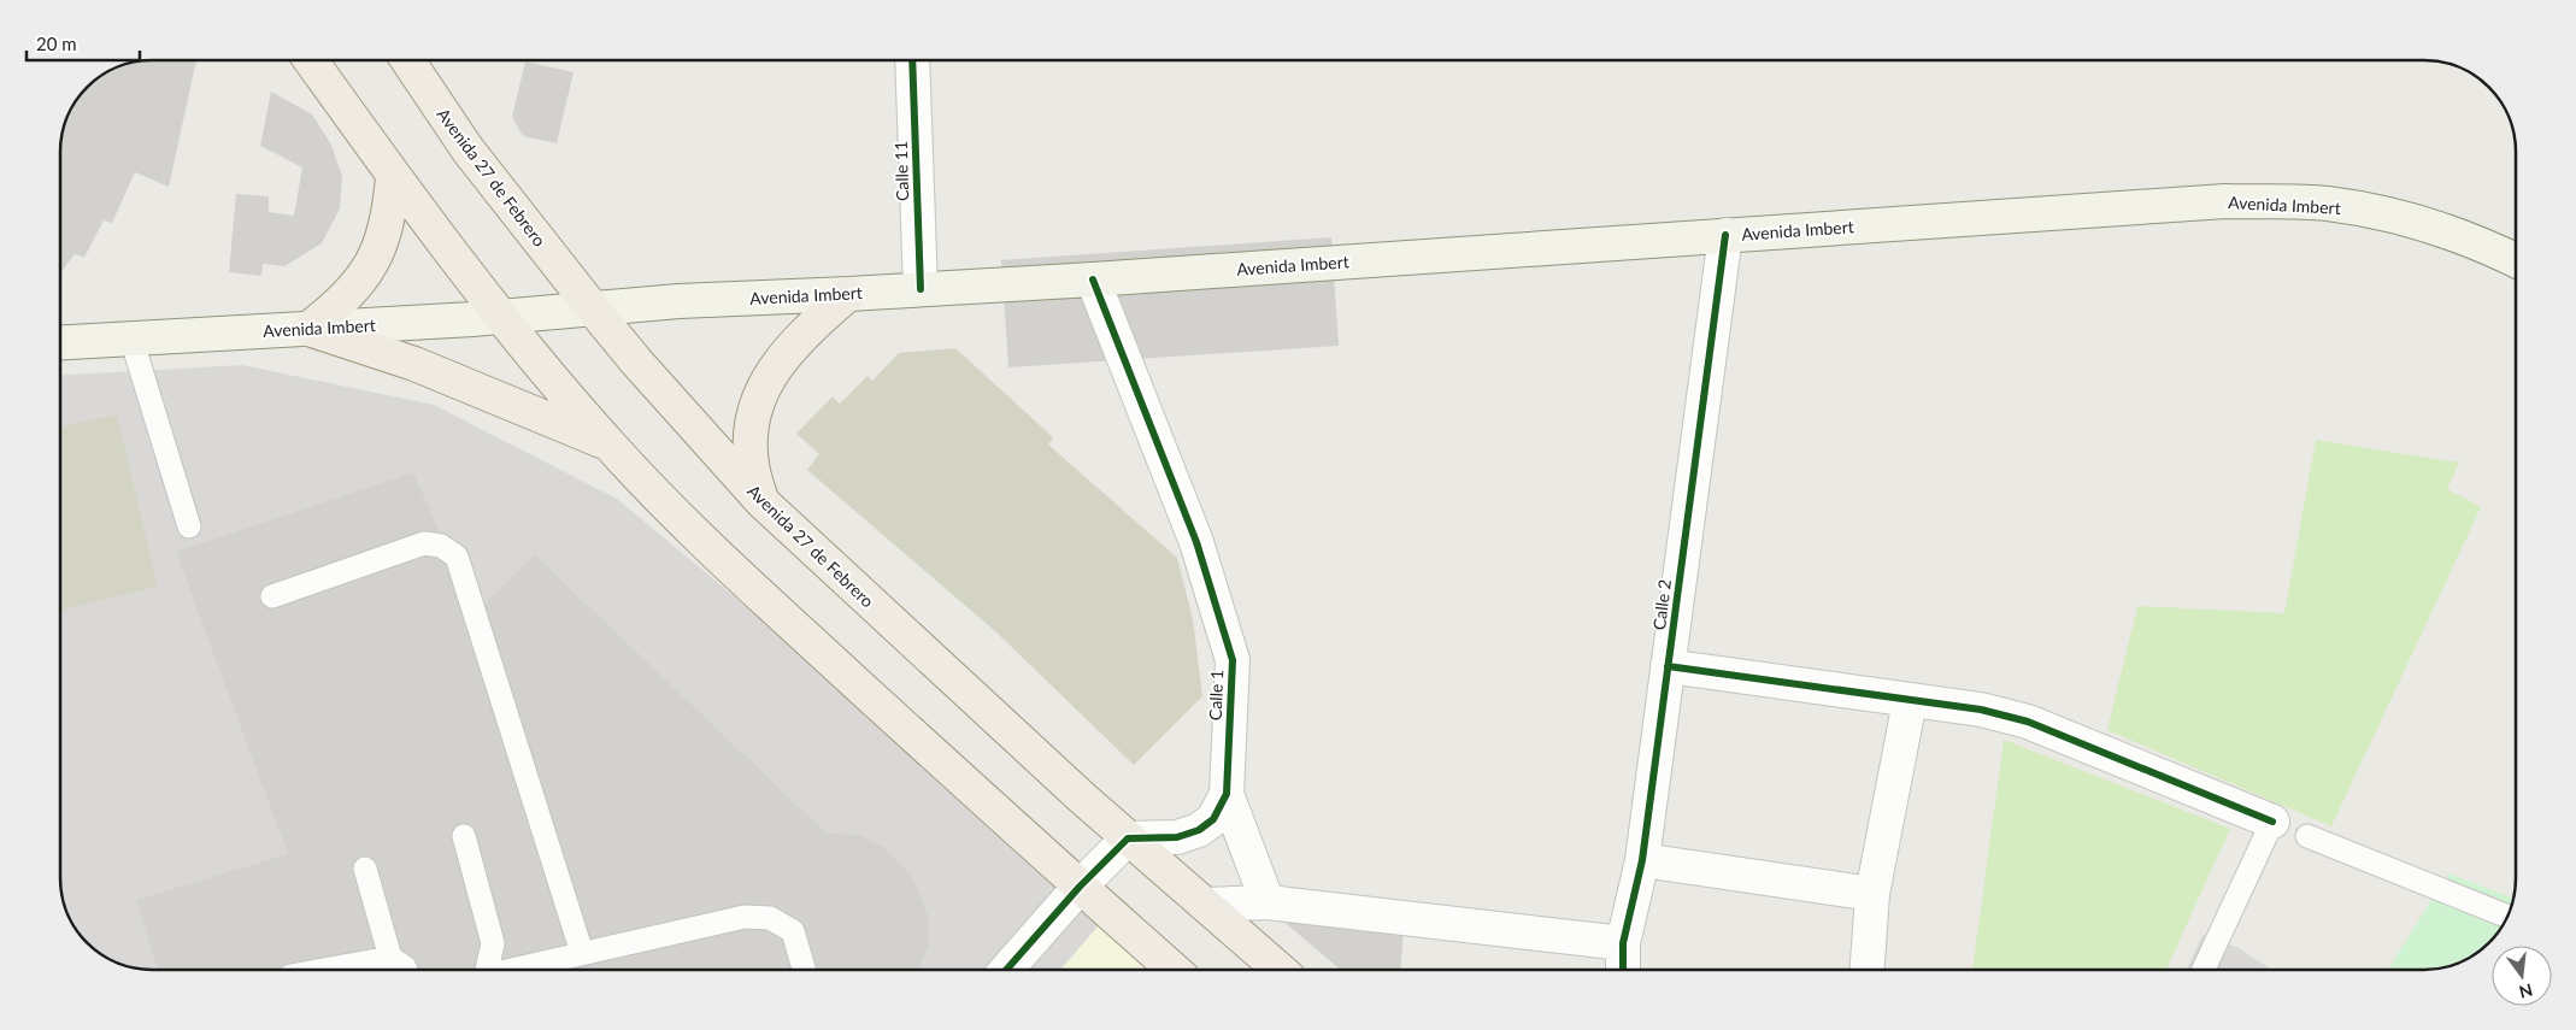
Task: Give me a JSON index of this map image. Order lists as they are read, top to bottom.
{
  "streets": {
    "main road": ["Avenida 27 de Febrero", "Avenida Imbert"],
    "street": ["Calle 11", "Calle 2", "Calle 1"]
  },
  "crossings": [
    ["Calle 11", "Avenida Imbert"],
    ["Avenida 27 de Febrero", "Avenida Imbert"],
    ["Avenida 27 de Febrero", "Calle 1"],
    ["Avenida Imbert", "Calle 2"],
    ["Avenida Imbert", "Calle 1"]
  ],
  "scale_bar": "20 m",
  "north": "bottom"
}
